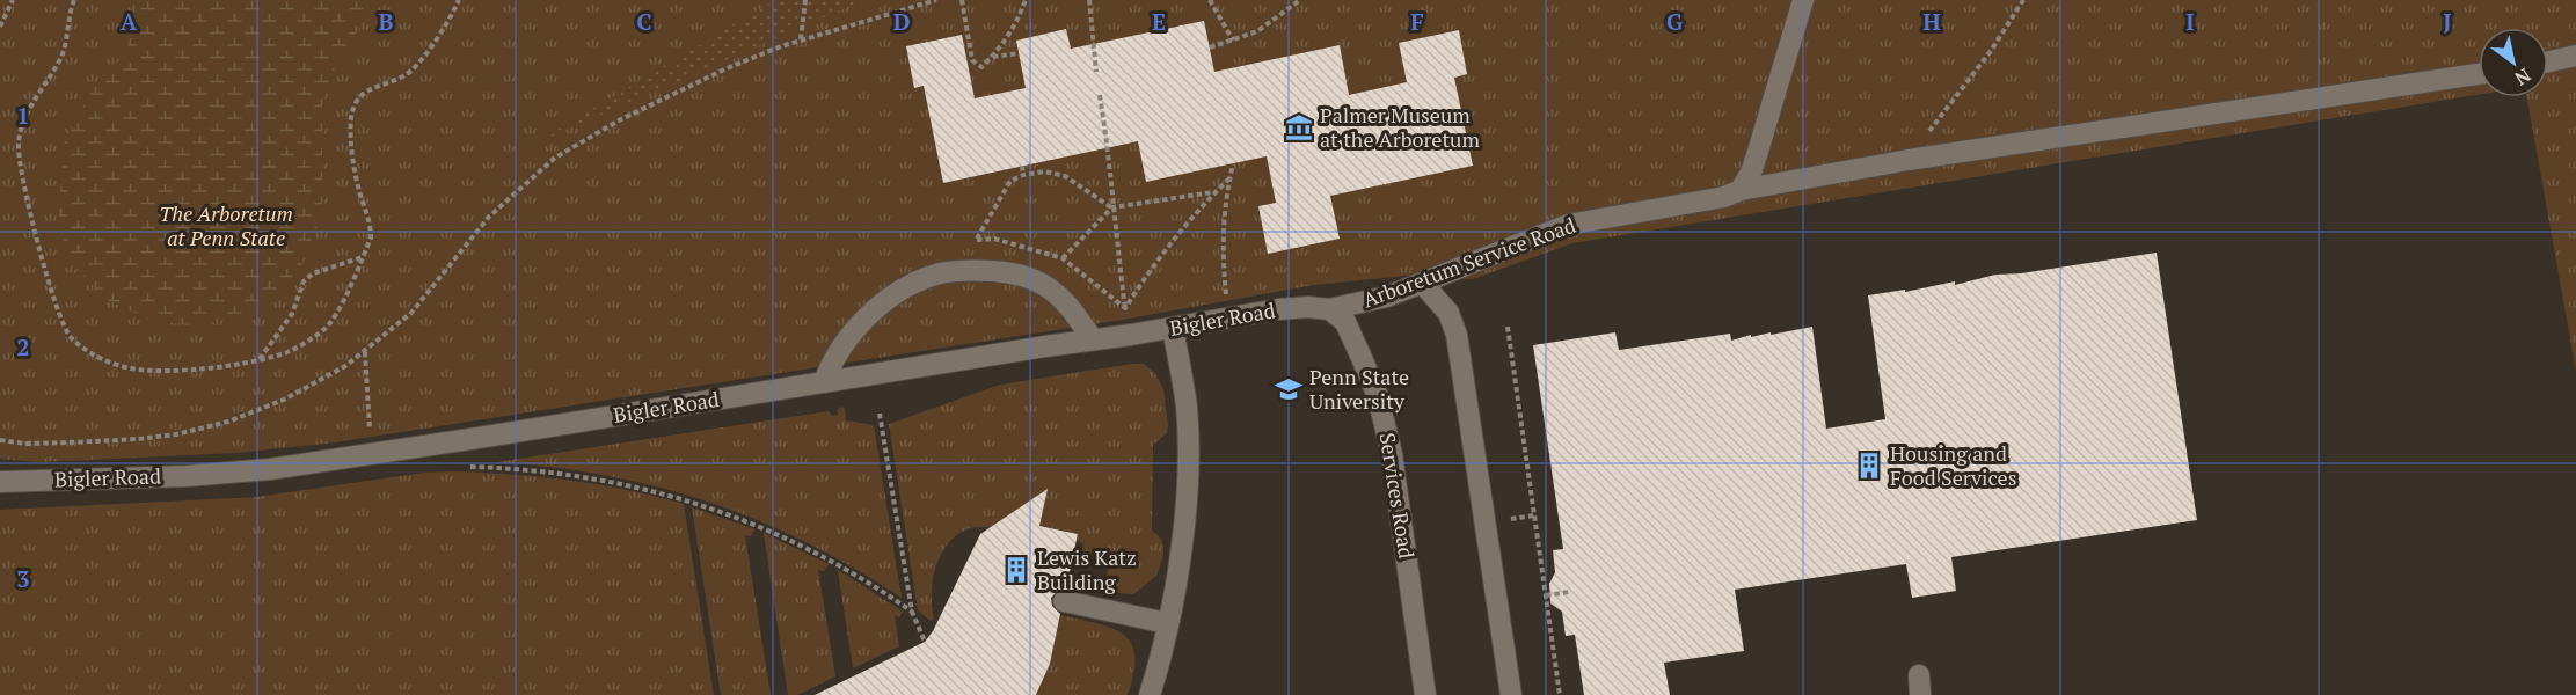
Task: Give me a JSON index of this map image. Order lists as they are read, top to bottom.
{
  "streets": {
    "street": ["Arboretum Service Road", "Bigler Road", "Services Road"]
  },
  "crossings": [
    ["Arboretum Service Road", "Bigler Road"],
    ["Arboretum Service Road", "Services Road"],
    ["Bigler Road", "Services Road"]
  ],
  "parks": ["The Arboretum at Penn State"],
  "places": {
    "museum": ["Palmer Museum at the Arboretum"],
    "school or university": ["Penn State University"],
    "building": ["Housing and Food Services", "Lewis Katz Building"]
  },
  "north": "bottom right",
  "grid": {
    "columns": [
      "A",
      "B",
      "C",
      "D",
      "E",
      "F",
      "G",
      "H",
      "I",
      "J"
    ],
    "rows": ["1", "2", "3"]
  }
}
